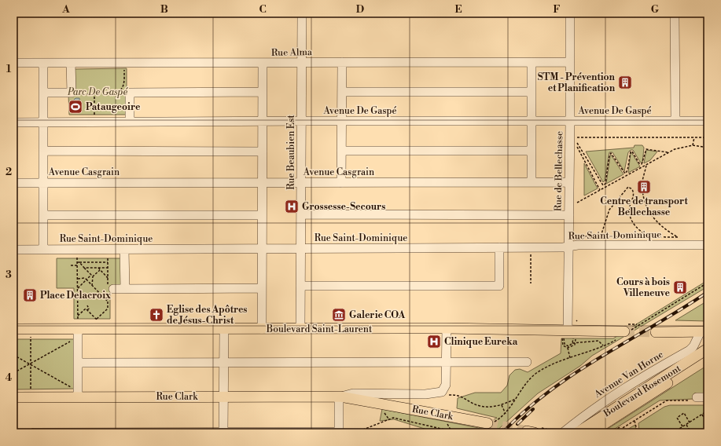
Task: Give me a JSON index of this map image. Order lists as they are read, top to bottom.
{
  "streets": {
    "main road": ["Boulevard Saint-Laurent", "Boulevard Rosemont", "Rue Clark"],
    "street": [
      "Rue Alma",
      "Avenue De Gaspé",
      "Rue Beaubien Est",
      "Rue de Bellechasse",
      "Avenue Casgrain",
      "Rue Saint-Dominique",
      "Avenue Van Horne"
    ]
  },
  "crossings": [
    ["Rue Alma", "Rue Beaubien Est"],
    ["Rue Alma", "Rue de Bellechasse"],
    ["Avenue De Gaspé", "Rue Beaubien Est"],
    ["Avenue De Gaspé", "Rue de Bellechasse"],
    ["Rue Beaubien Est", "Avenue Casgrain"],
    ["Rue Beaubien Est", "Rue Saint-Dominique"],
    ["Rue Beaubien Est", "Boulevard Saint-Laurent"],
    ["Rue de Bellechasse", "Avenue Casgrain"],
    ["Rue de Bellechasse", "Rue Saint-Dominique"],
    ["Rue de Bellechasse", "Boulevard Saint-Laurent"]
  ],
  "parks": ["Parc De Gaspé"],
  "places": {
    "building": [
      "STM - Prévention et Planification",
      "Centre de transport Bellechasse",
      "Cours à bois Villeneuve",
      "Place Delacroix"
    ],
    "sports": ["Pataugeoire"],
    "hospital": ["Grossesse-Secours", "Clinique Eureka"],
    "church": ["Eglise des Apôtres de Jésus-Christ"],
    "museum": ["Galerie COA"]
  },
  "grid": {
    "columns": [
      "A",
      "B",
      "C",
      "D",
      "E",
      "F",
      "G"
    ],
    "rows": [
      "1",
      "2",
      "3",
      "4"
    ]
  }
}
